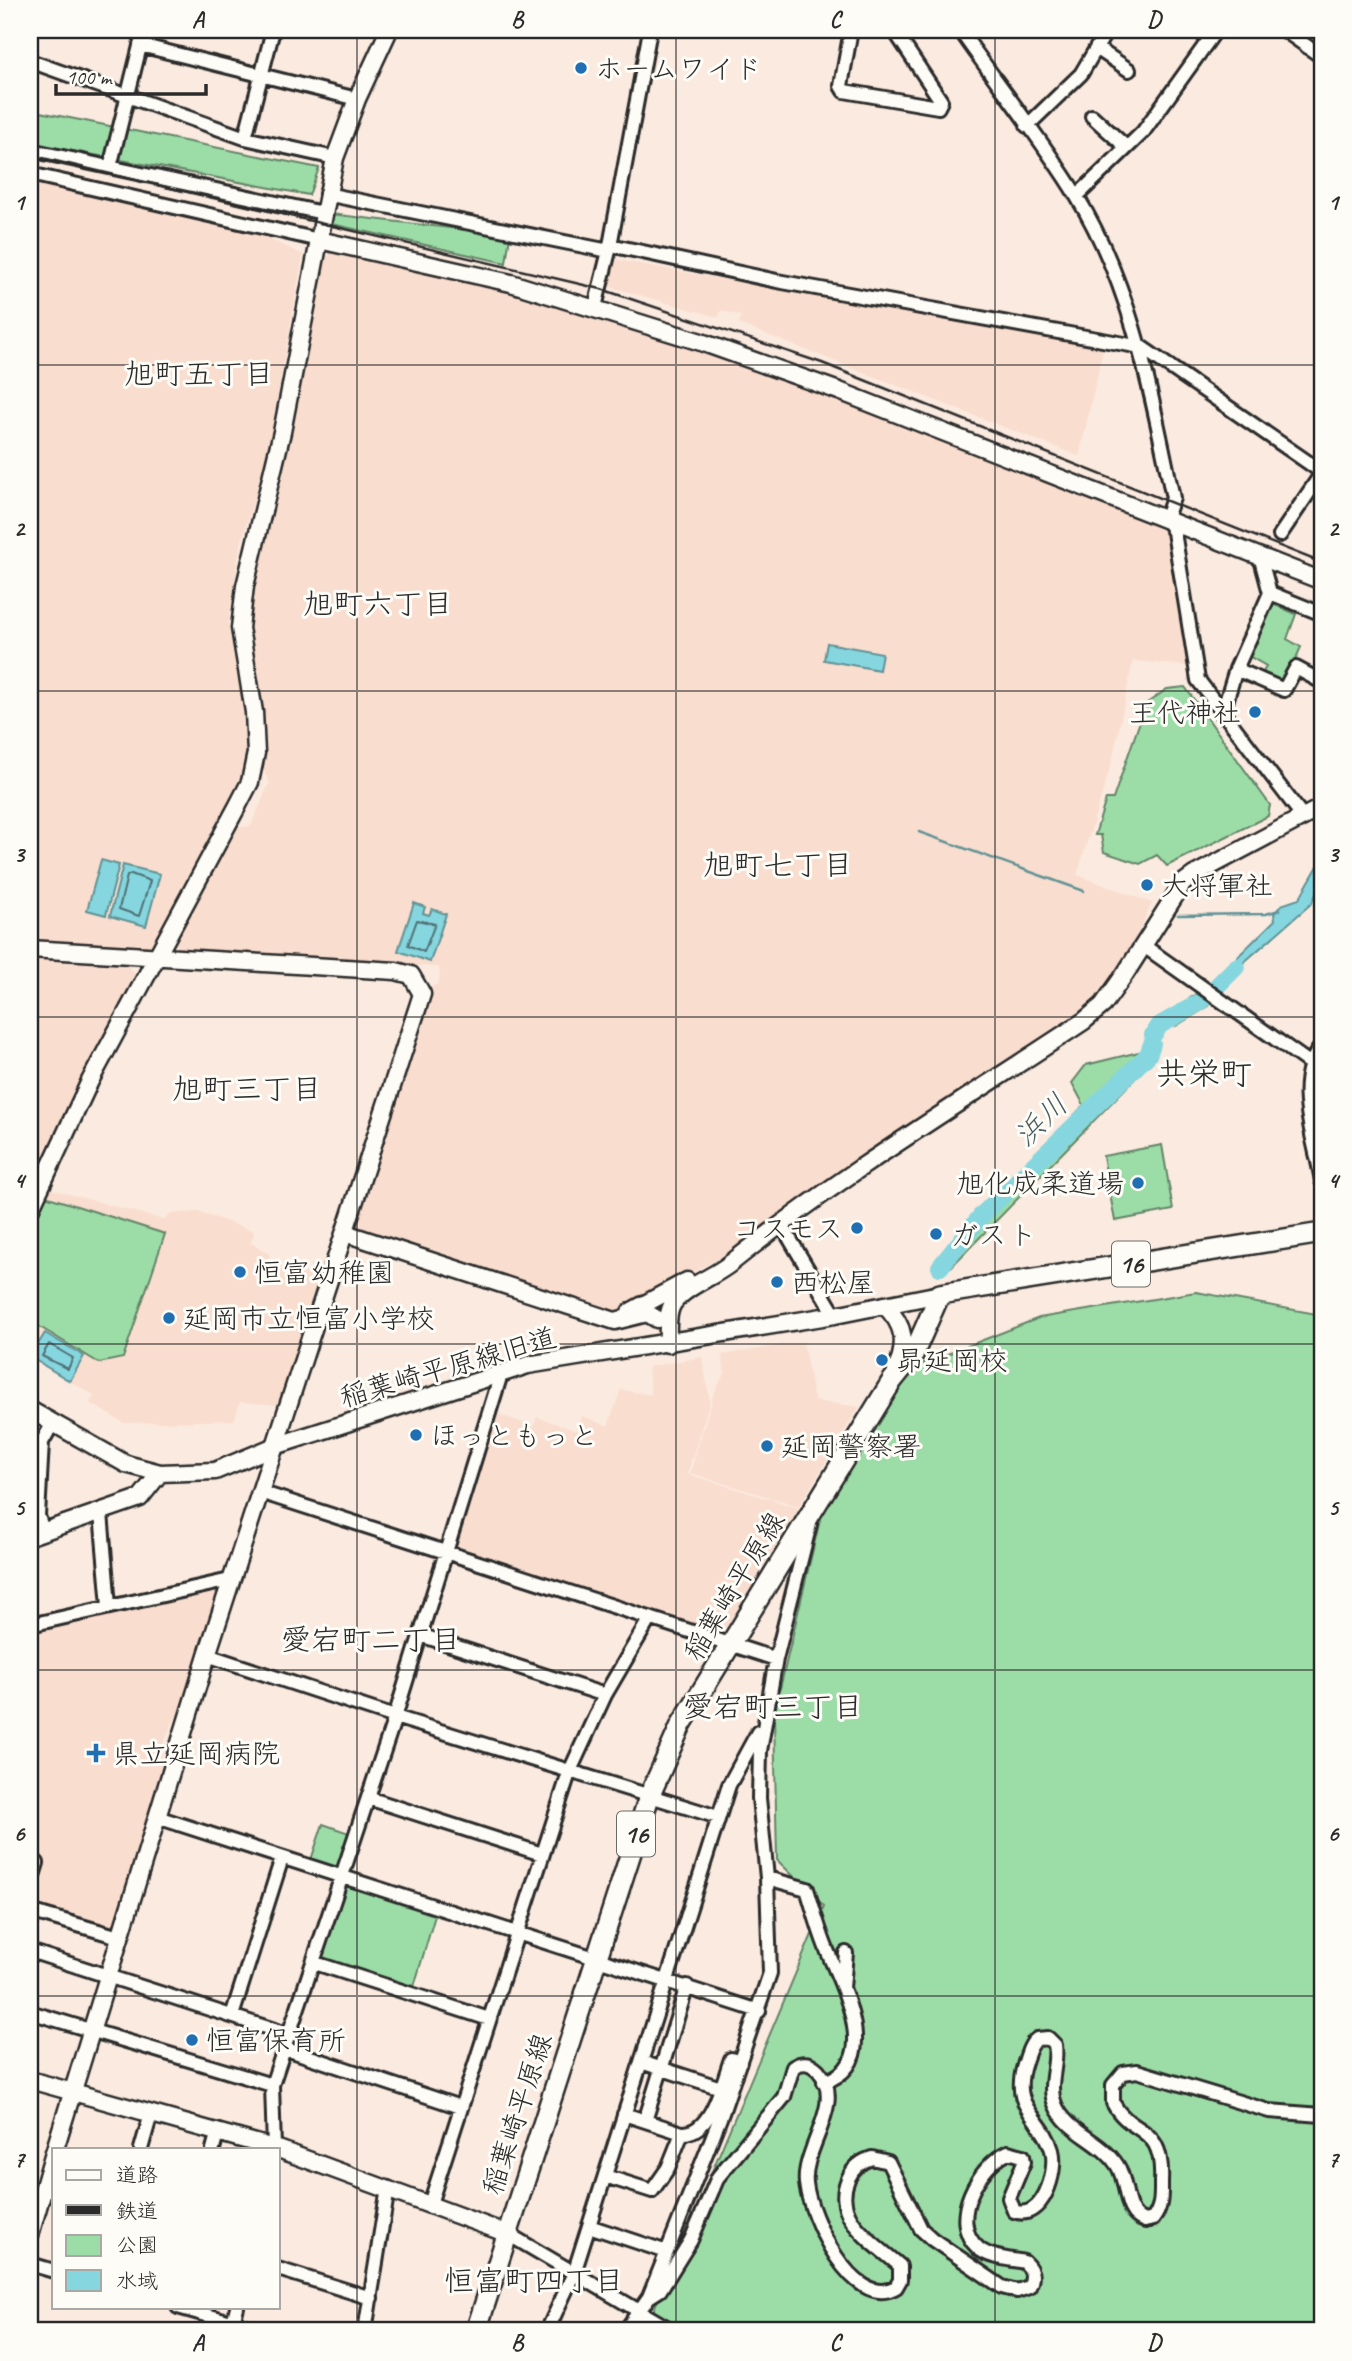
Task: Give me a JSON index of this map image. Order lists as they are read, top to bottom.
{
  "streets": {
    "main road": ["16", "稲葉崎平原線"],
    "street": ["稲葉崎平原線旧道"]
  },
  "crossings": [
    ["16", "稲葉崎平原線旧道"],
    ["16", "稲葉崎平原線"],
    ["稲葉崎平原線旧道", "稲葉崎平原線"]
  ],
  "districts": [
    "旭町五丁目",
    "旭町六丁目",
    "旭町七丁目",
    "共栄町",
    "旭町三丁目",
    "愛宕町二丁目",
    "愛宕町三丁目",
    "恒富町四丁目"
  ],
  "water": ["浜川"],
  "places": {
    "other": [
      "ホームワイド",
      "王代神社",
      "大将軍社",
      "旭化成柔道場",
      "コスモス",
      "ガスト",
      "恒富幼稚園",
      "西松屋",
      "延岡市立恒富小学校",
      "昴延岡校",
      "ほっともっと",
      "延岡警察署",
      "恒富保育所"
    ],
    "health": ["県立延岡病院"]
  },
  "legend": [
    "道路",
    "鉄道",
    "公園",
    "水域"
  ],
  "scale_bar": "100 m",
  "grid": {
    "columns": [
      "A",
      "B",
      "C",
      "D"
    ],
    "rows": [
      "1",
      "2",
      "3",
      "4",
      "5",
      "6",
      "7"
    ]
  }
}
